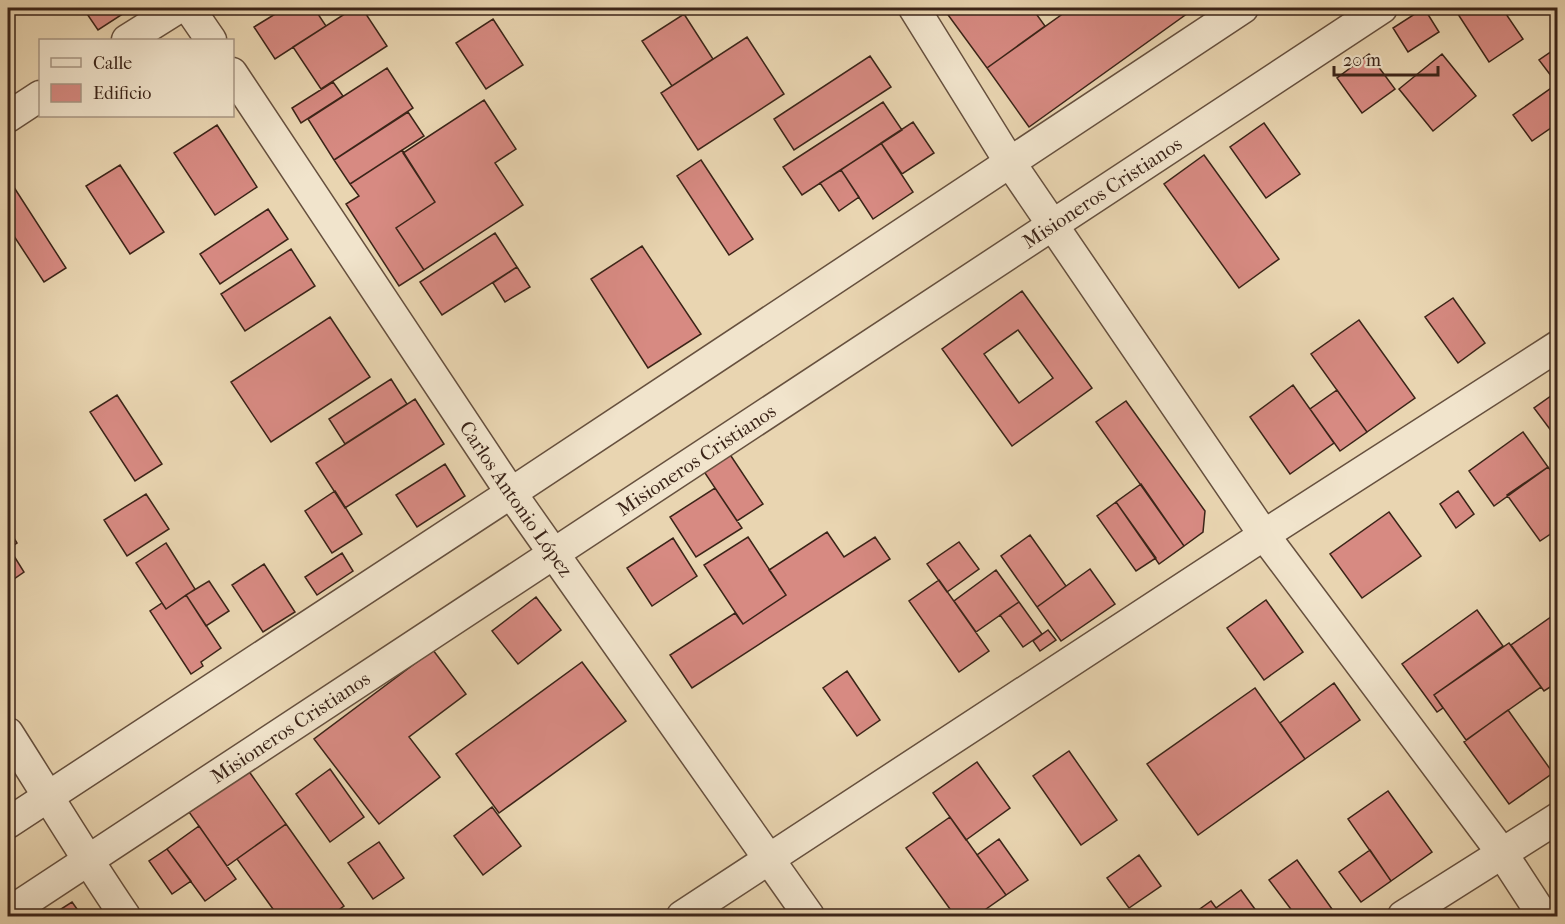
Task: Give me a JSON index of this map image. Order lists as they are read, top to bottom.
{
  "streets": {
    "street": ["Misioneros Cristianos", "Carlos Antonio López"]
  },
  "crossings": [
    ["Misioneros Cristianos", "Carlos Antonio López"]
  ],
  "legend": ["Calle", "Edificio"],
  "scale_bar": "20 m"
}
